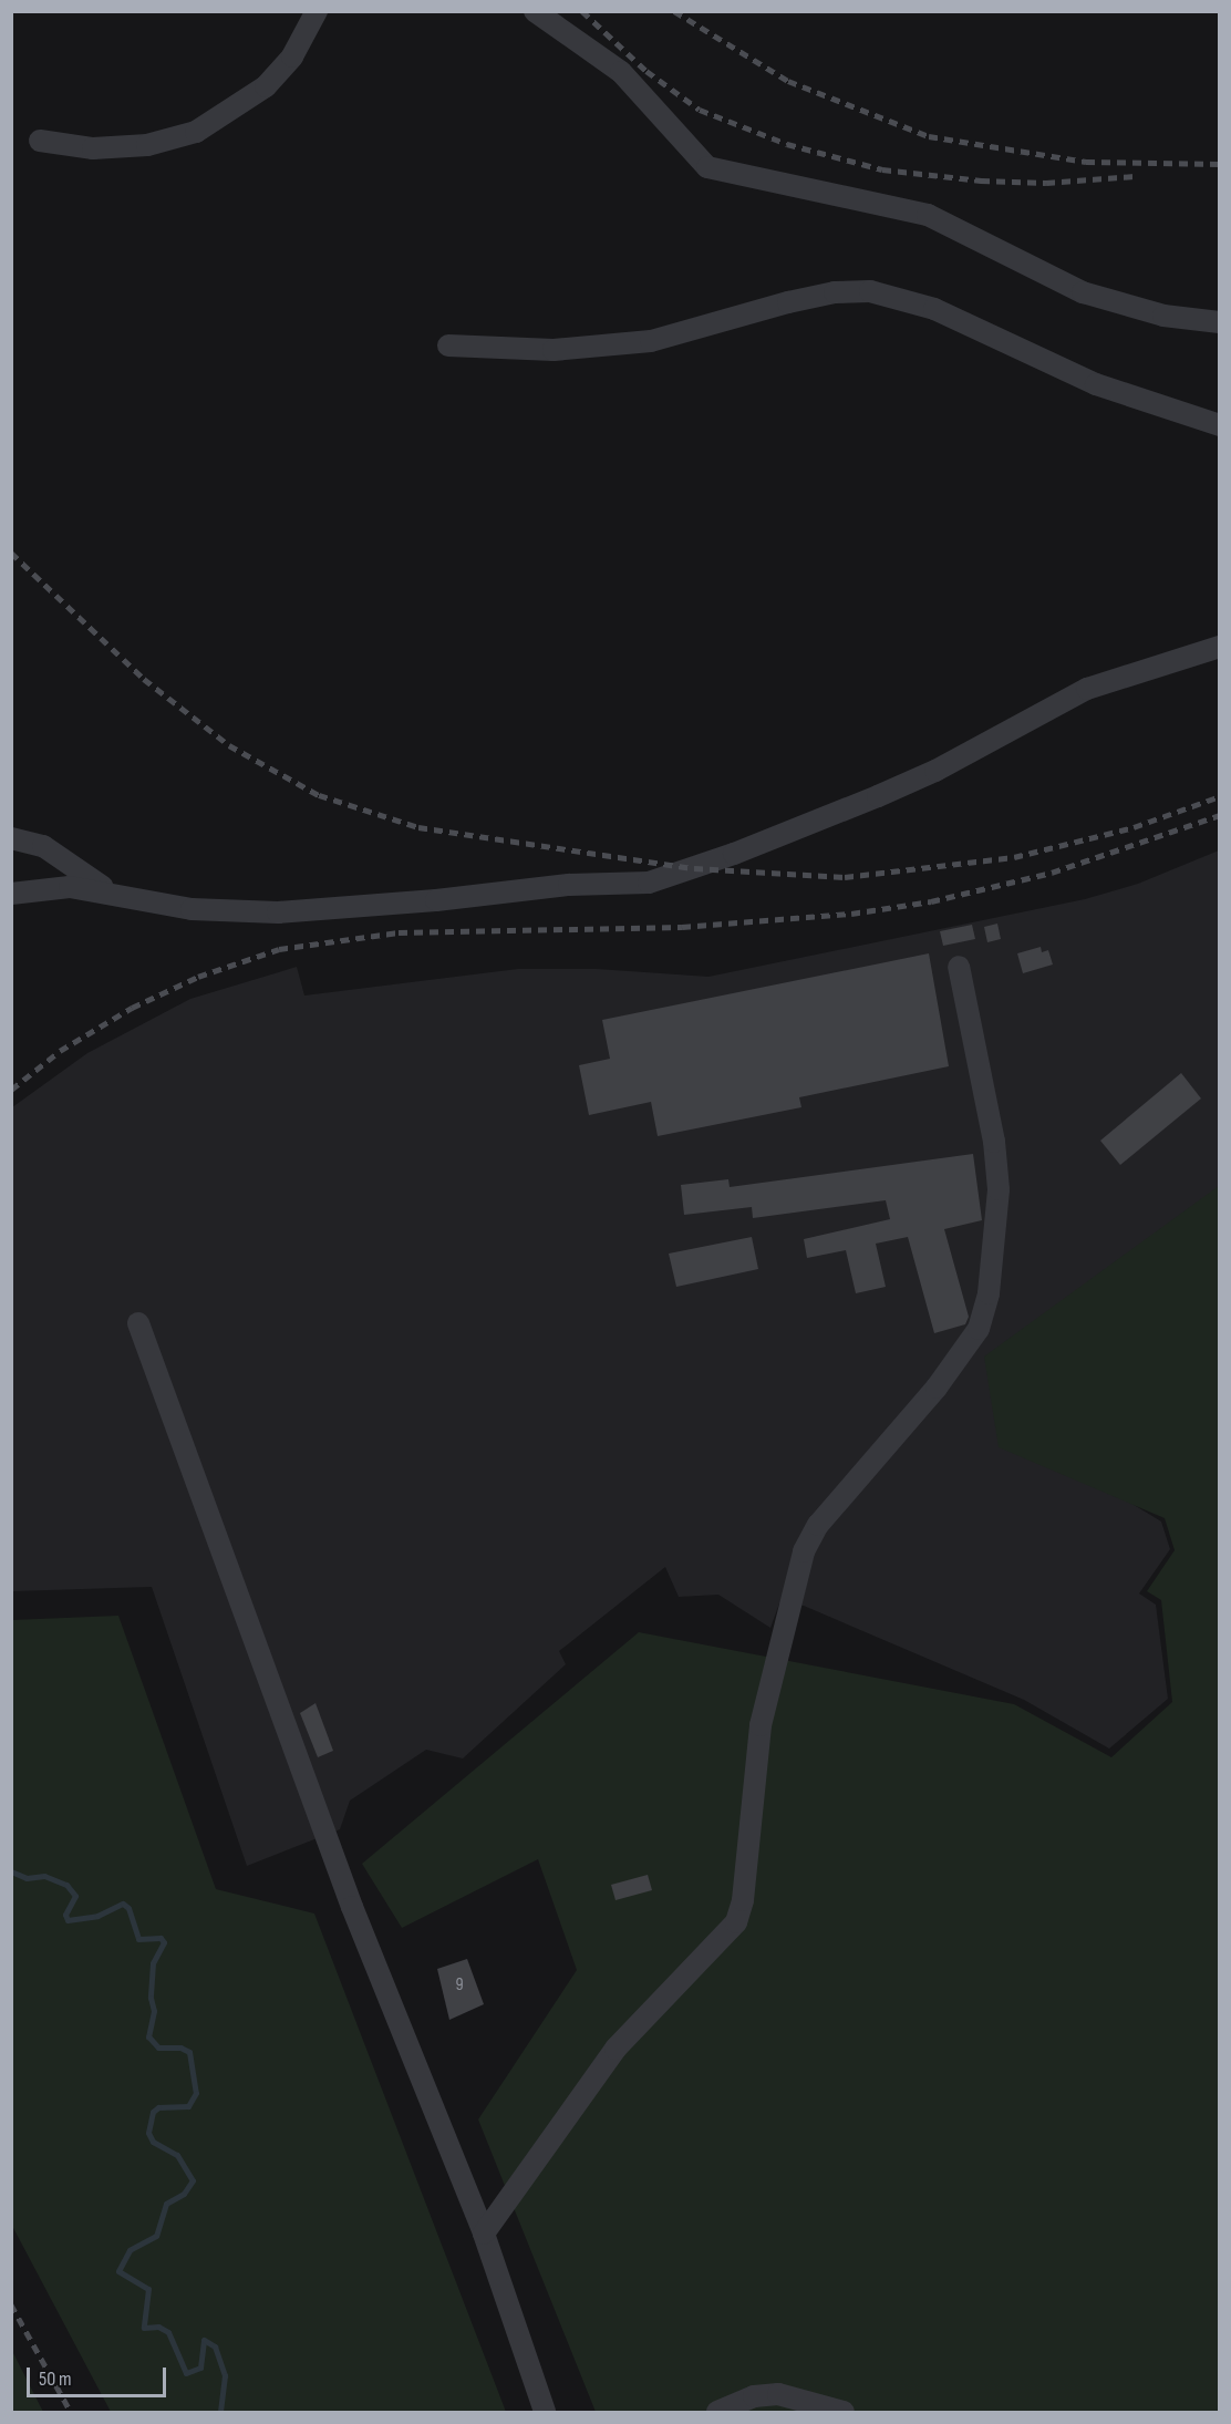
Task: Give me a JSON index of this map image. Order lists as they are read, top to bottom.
{
  "house_numbers": ["9"],
  "scale_bar": "50 m"
}
